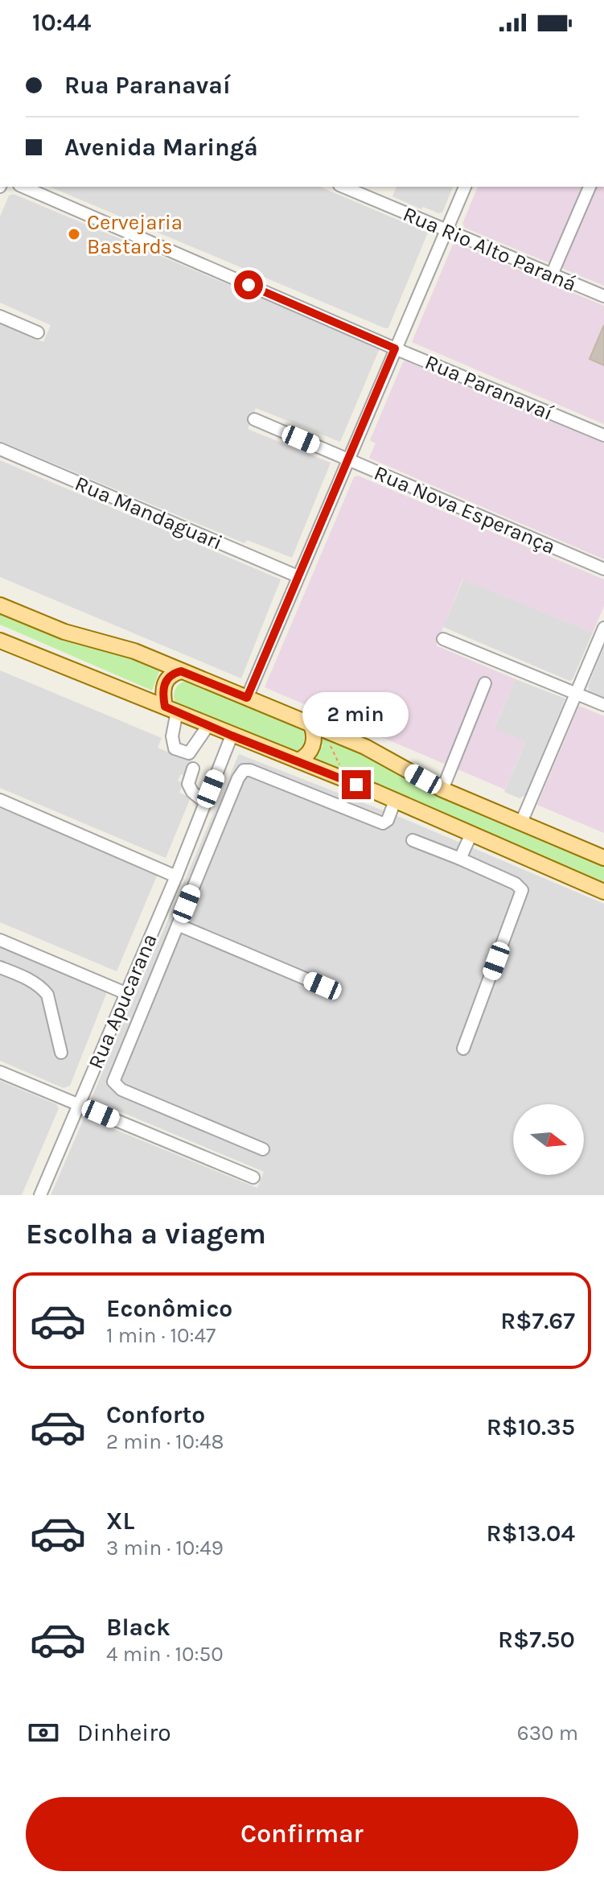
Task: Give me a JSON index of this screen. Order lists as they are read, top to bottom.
{
  "streets": {
    "street": [
      "Rua Rio Alto Paraná",
      "Rua Paranavaí",
      "Rua Nova Esperança",
      "Rua Mandaguari",
      "Rua Apucarana"
    ]
  },
  "places": ["Cervejaria Bastards"],
  "north": "right",
  "page": {
    "status": "10:44",
    "banner": ["Rua Paranavaí", "Avenida Maringá"],
    "bubble": "2 min",
    "heading": "Escolha a viagem",
    "list": [
      {
        "name": "Econômico",
        "note": "1 min · 10:47",
        "value": "R$7.67"
      },
      {
        "name": "Conforto",
        "note": "2 min · 10:48",
        "value": "R$10.35"
      },
      {
        "name": "XL",
        "note": "3 min · 10:49",
        "value": "R$13.04"
      },
      {
        "name": "Black",
        "note": "4 min · 10:50",
        "value": "R$7.50"
      }
    ],
    "pay": ["Dinheiro", "630 m"],
    "buttons": "Confirmar"
  }
}
